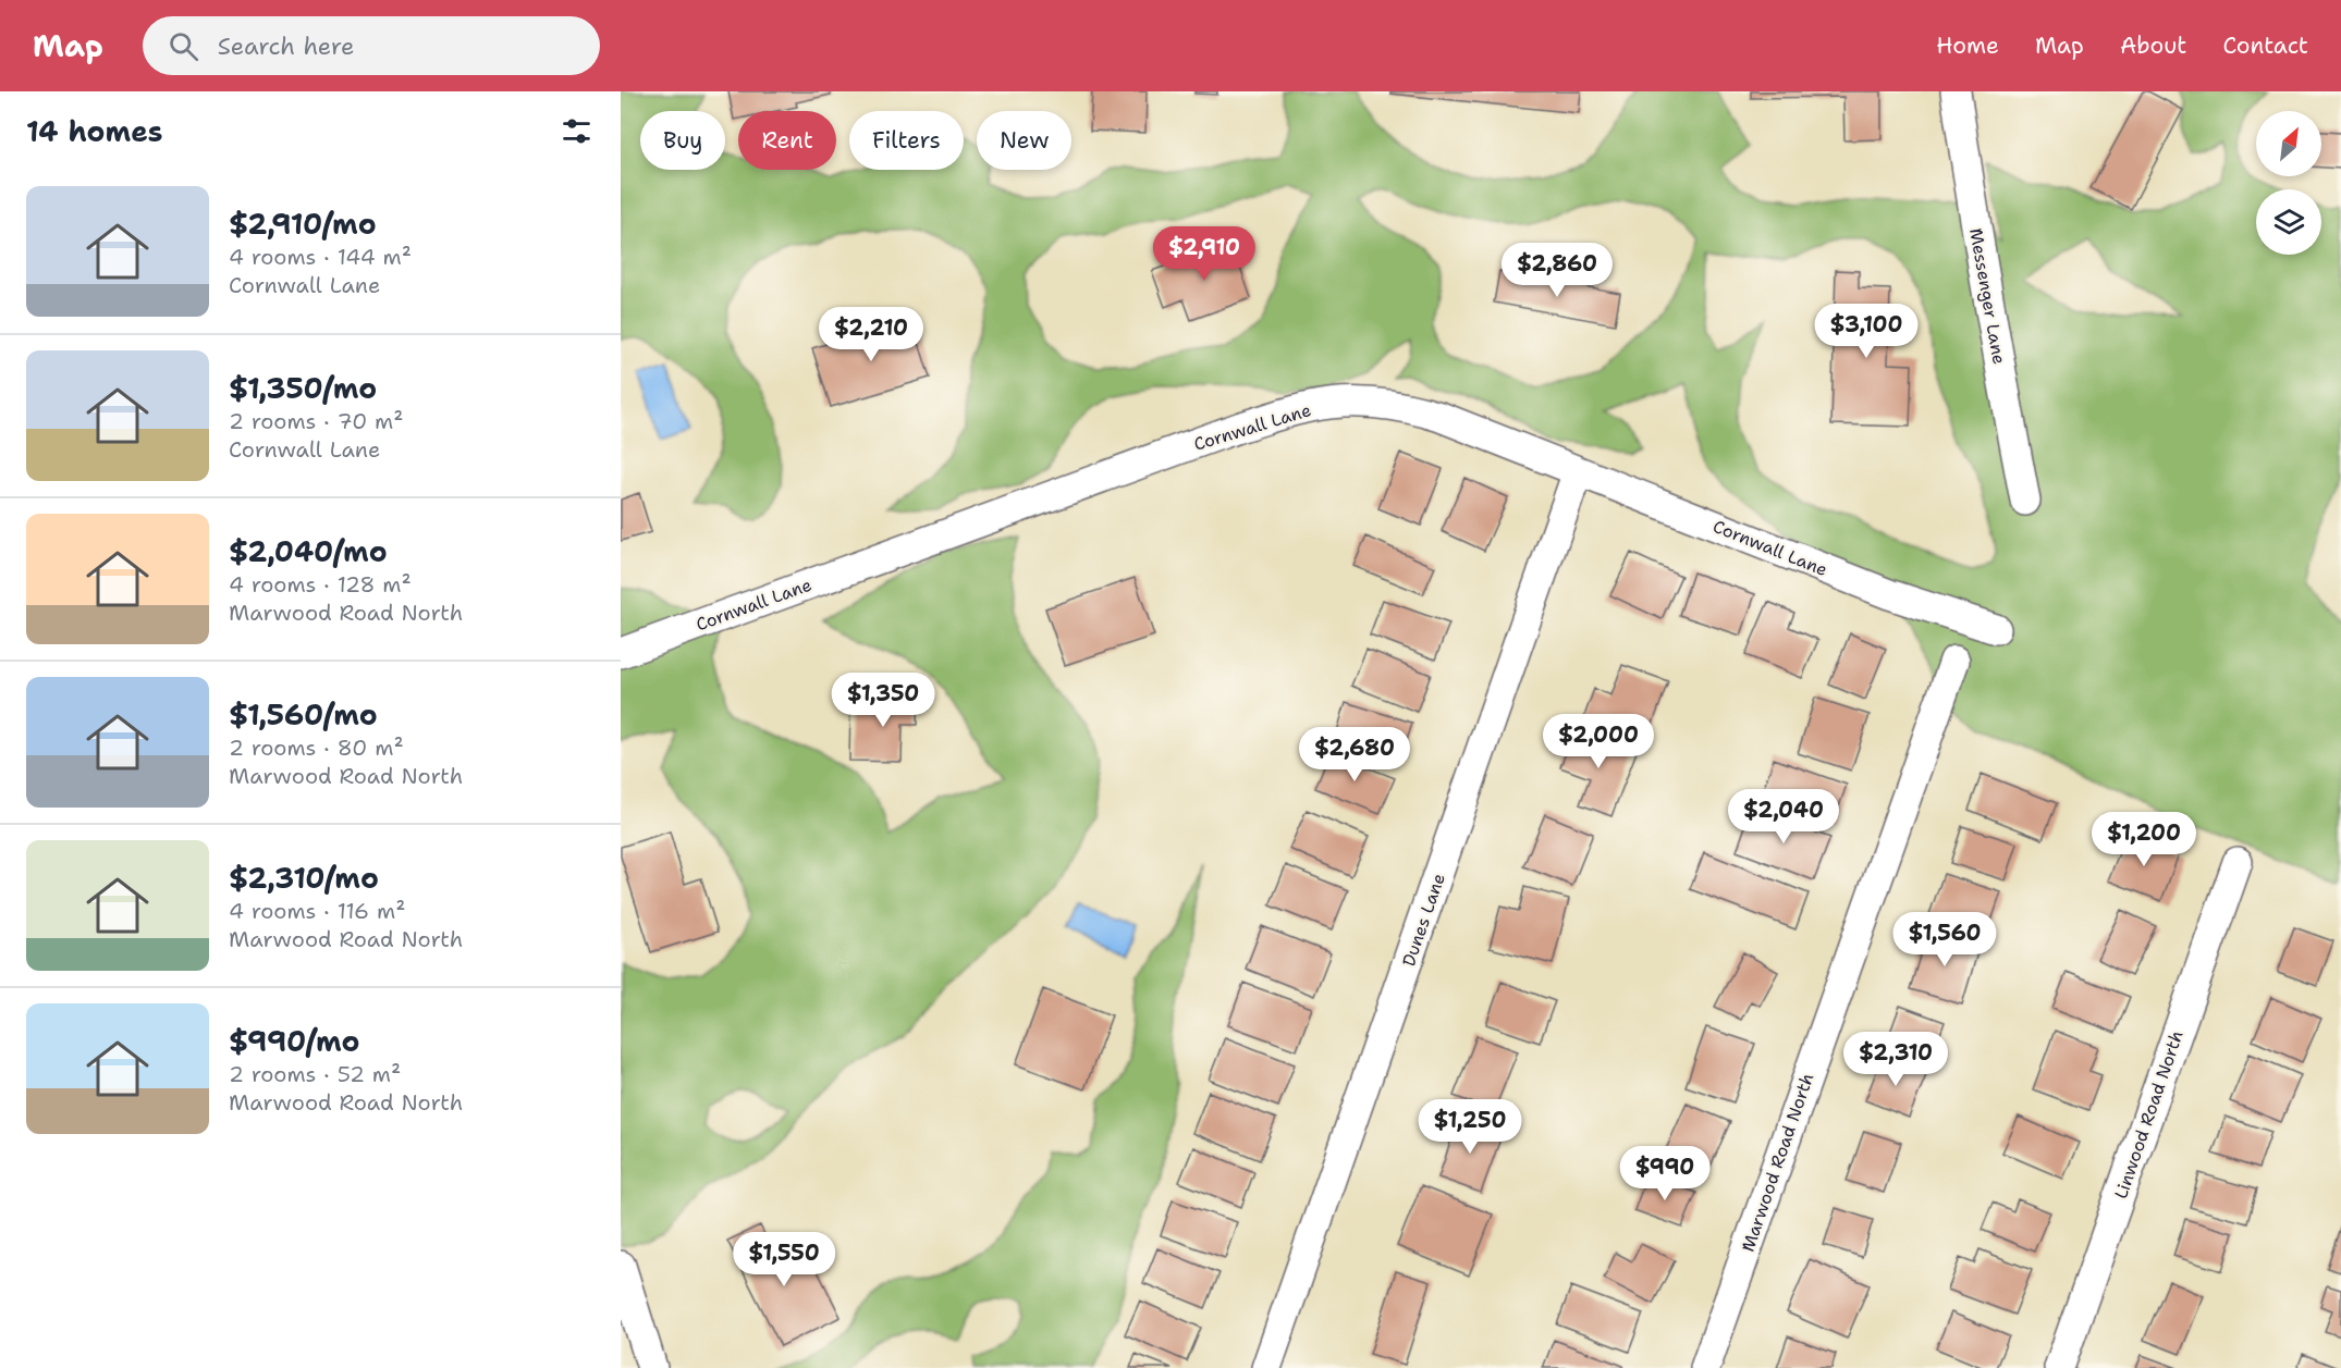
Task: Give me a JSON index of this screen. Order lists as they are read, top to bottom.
{
  "streets": {
    "street": [
      "Messenger Lane",
      "Cornwall Lane",
      "Dunes Lane",
      "Linwood Road North",
      "Marwood Road North"
    ]
  },
  "crossings": [
    ["Cornwall Lane", "Dunes Lane"]
  ],
  "north": "top right",
  "page": {
    "header": "Map",
    "search": "Search here",
    "nav": [
      "Home",
      "Map",
      "About",
      "Contact"
    ],
    "heading": "14 homes",
    "chip": [
      "Buy",
      "Rent",
      "Filters",
      "New"
    ],
    "list": [
      {
        "name": "$2,910/mo",
        "note": "4 rooms · 144 m² · Cornwall Lane"
      },
      {
        "name": "$1,350/mo",
        "note": "2 rooms · 70 m² · Cornwall Lane"
      },
      {
        "name": "$2,040/mo",
        "note": "4 rooms · 128 m² · Marwood Road North"
      },
      {
        "name": "$1,560/mo",
        "note": "2 rooms · 80 m² · Marwood Road North"
      },
      {
        "name": "$2,310/mo",
        "note": "4 rooms · 116 m² · Marwood Road North"
      },
      {
        "name": "$990/mo",
        "note": "2 rooms · 52 m² · Marwood Road North"
      }
    ],
    "price": [
      "$2,910",
      "$2,860",
      "$3,100",
      "$2,210",
      "$1,350",
      "$2,000",
      "$2,680",
      "$2,040",
      "$1,200",
      "$1,560",
      "$2,310",
      "$1,250",
      "$990",
      "$1,550"
    ]
  }
}
